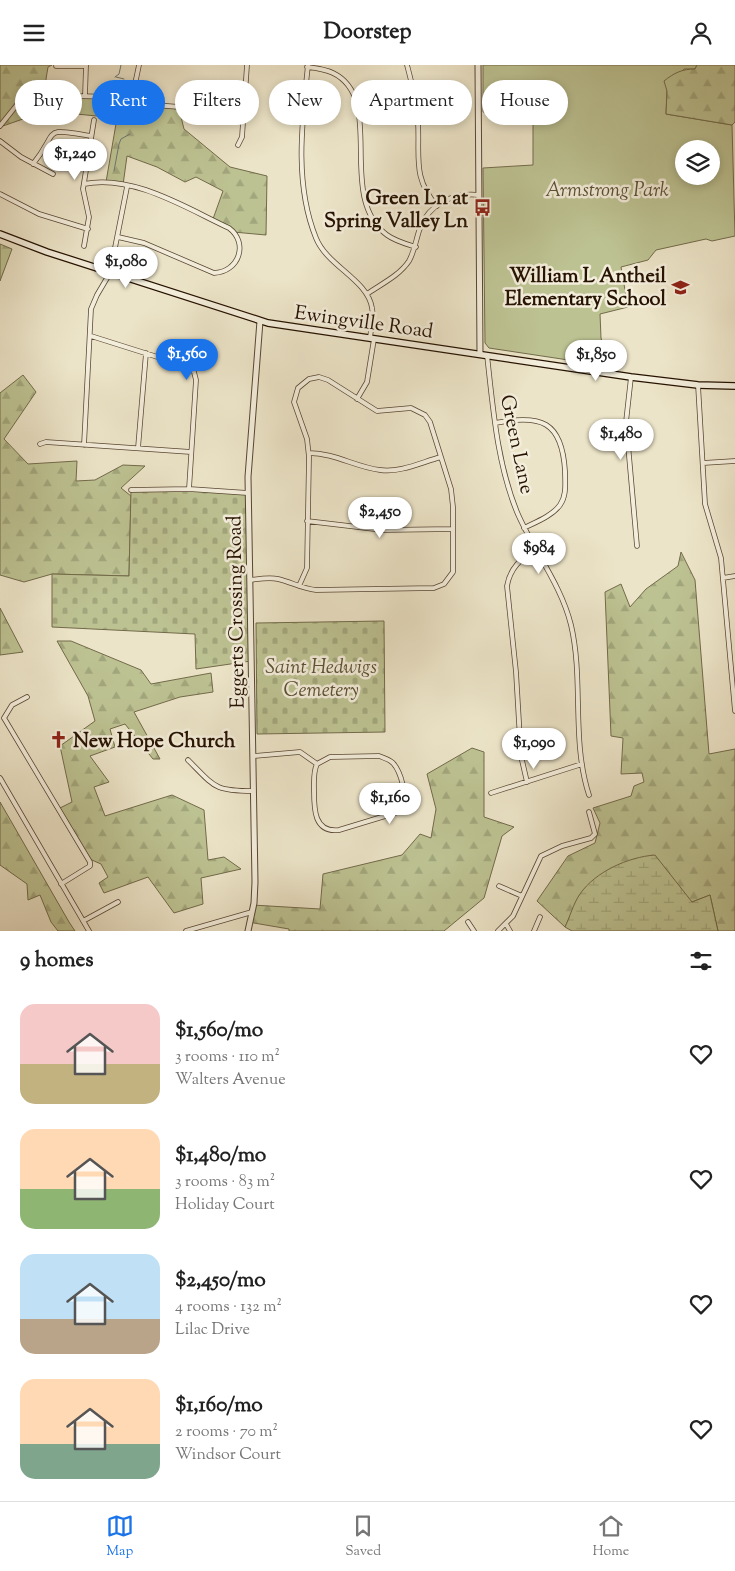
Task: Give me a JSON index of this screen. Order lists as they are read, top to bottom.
{
  "streets": {
    "main road": ["Ewingville Road"],
    "street": ["Green Lane", "Eggerts Crossing Road"]
  },
  "crossings": [
    ["Ewingville Road", "Green Lane"],
    ["Ewingville Road", "Eggerts Crossing Road"]
  ],
  "parks": ["Armstrong Park", "Saint Hedwigs Cemetery"],
  "places": {
    "bus stop": ["Green Ln at Spring Valley Ln"],
    "school or university": ["William L Antheil Elementary School"],
    "church": ["New Hope Church"]
  },
  "page": {
    "header": "Doorstep",
    "chip": [
      "Buy",
      "Rent",
      "Filters",
      "New",
      "Apartment",
      "House"
    ],
    "price": [
      "$1,240",
      "$1,080",
      "$1,560",
      "$1,850",
      "$1,480",
      "$2,450",
      "$984",
      "$1,090",
      "$1,160"
    ],
    "heading": "9 homes",
    "list": [
      {
        "name": "$1,560/mo",
        "note": "3 rooms · 110 m² · Walters Avenue"
      },
      {
        "name": "$1,480/mo",
        "note": "3 rooms · 83 m² · Holiday Court"
      },
      {
        "name": "$2,450/mo",
        "note": "4 rooms · 132 m² · Lilac Drive"
      },
      {
        "name": "$1,160/mo",
        "note": "2 rooms · 70 m² · Windsor Court"
      }
    ],
    "tabs": ["Map", "Saved", "Home"]
  }
}
